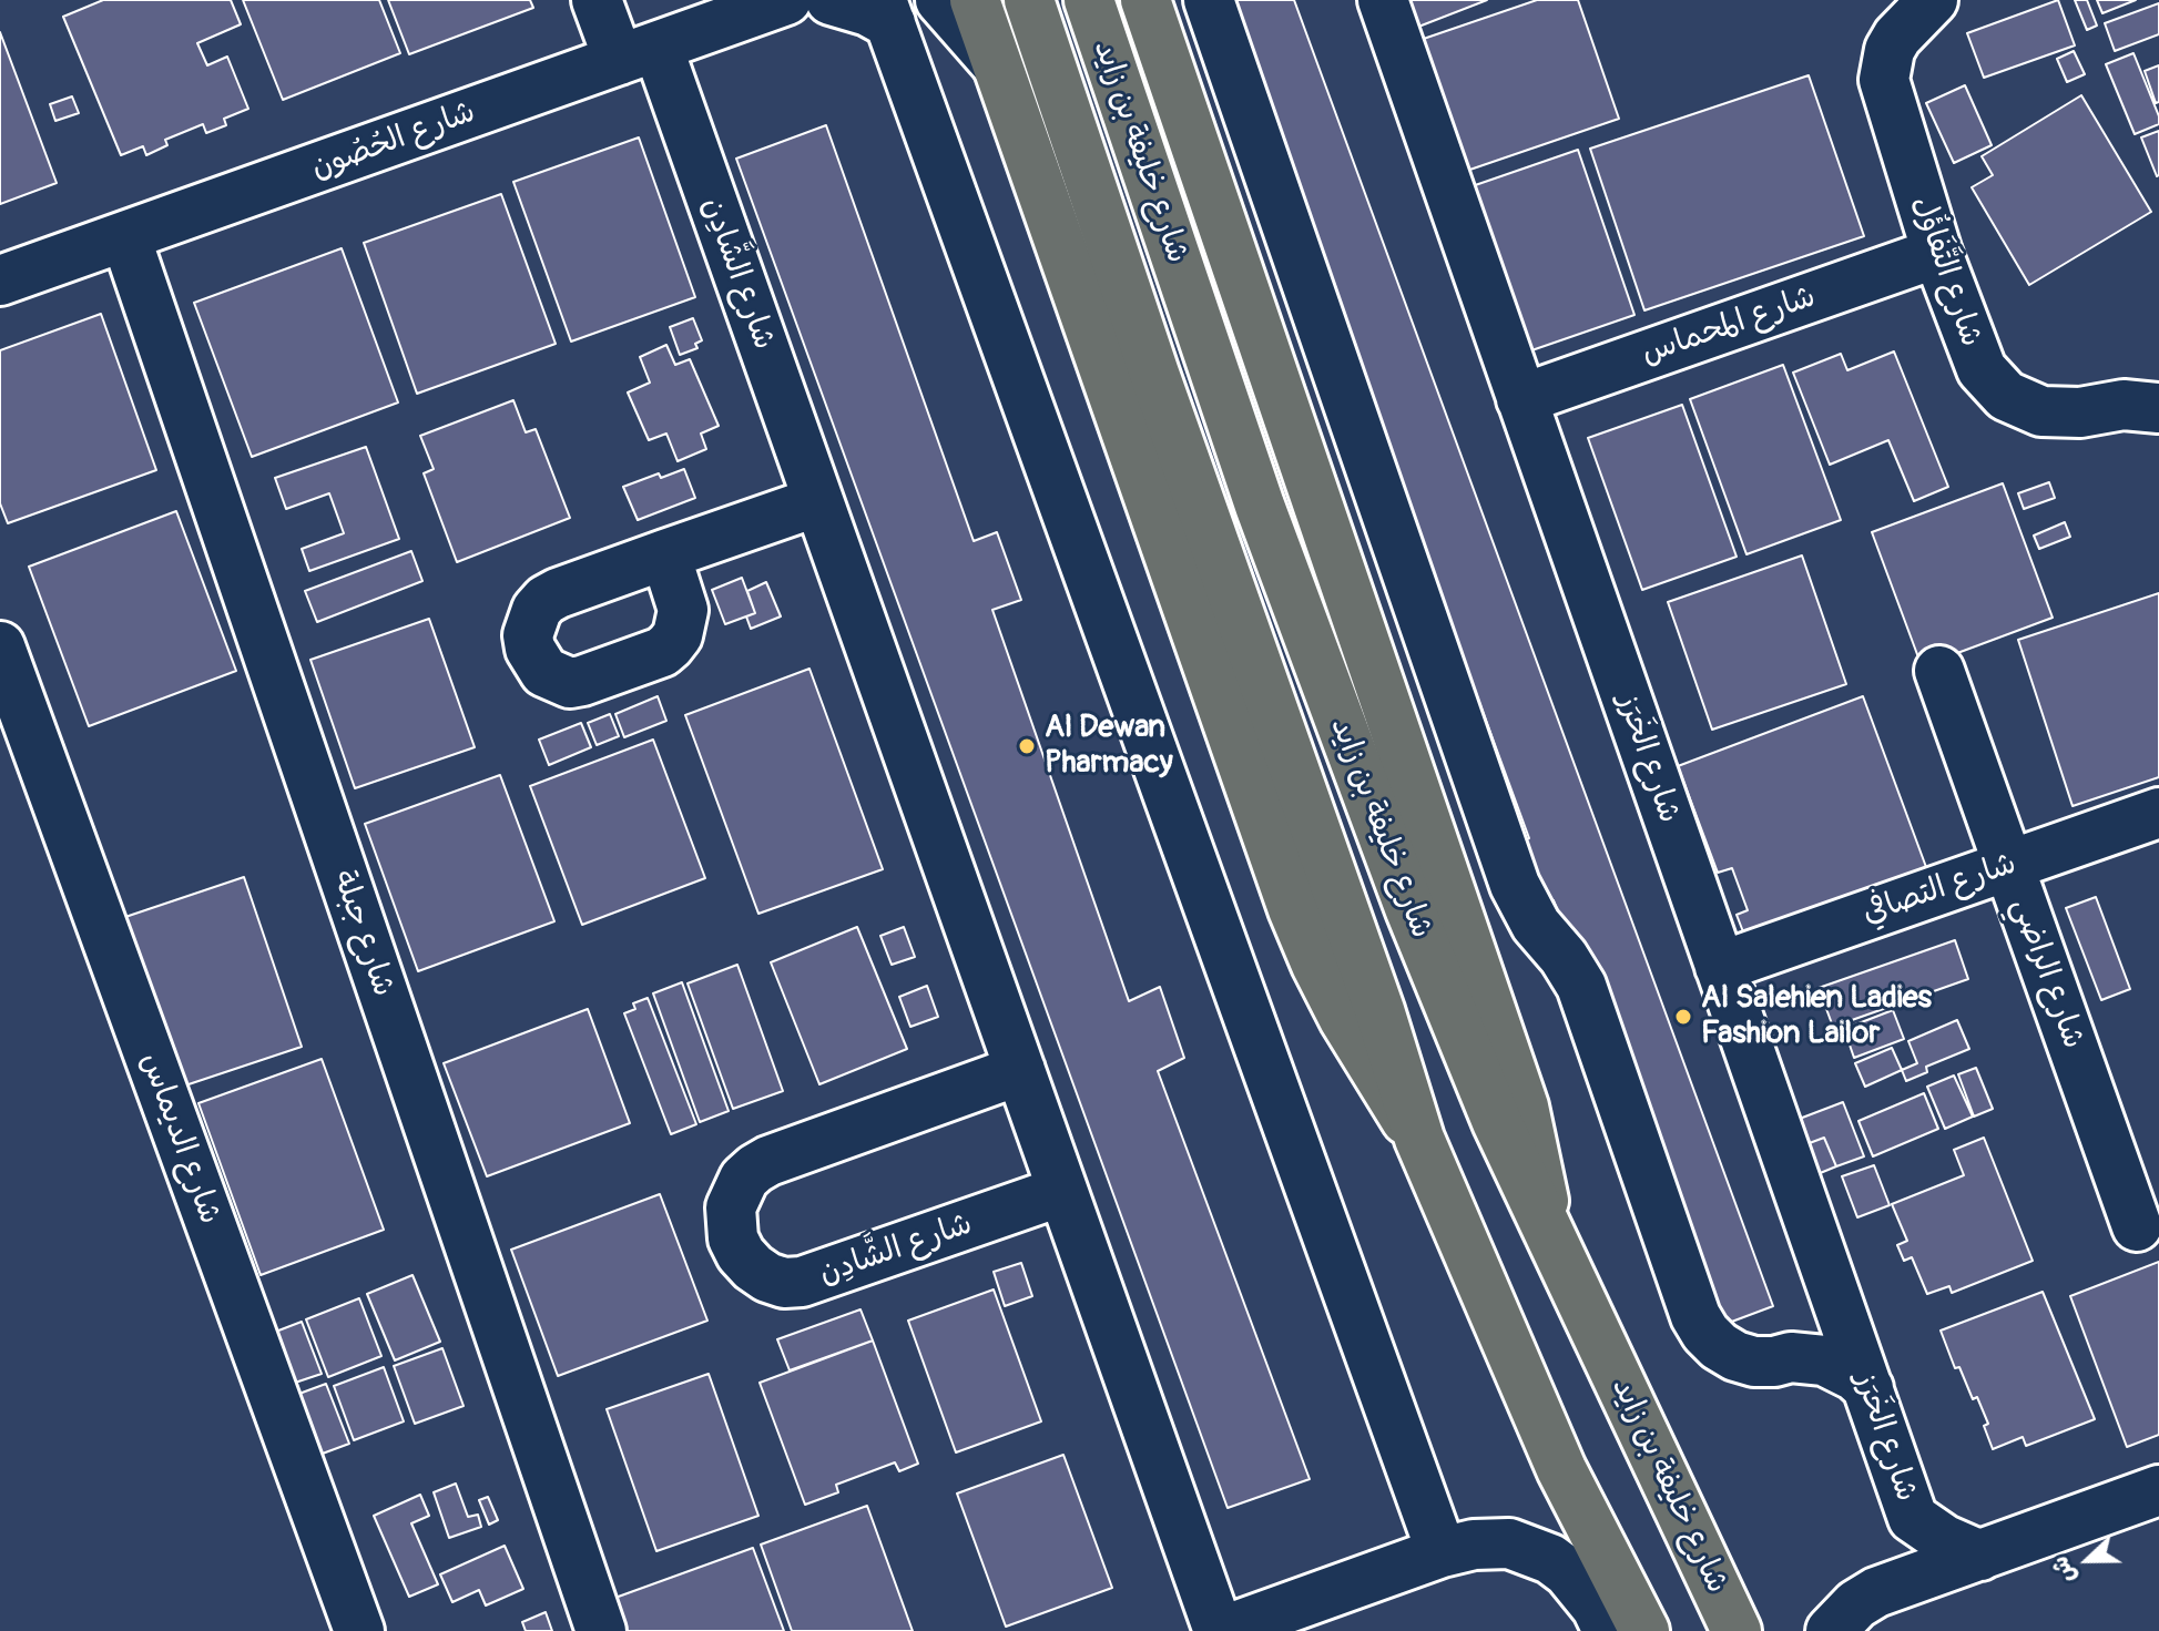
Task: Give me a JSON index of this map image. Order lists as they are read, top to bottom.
{
  "streets": {
    "main road": ["شارع خليفة بن زايد"],
    "street": [
      "شارع الحُصُون",
      "شارع التَّفَاؤُل",
      "شارع الشَّادِن",
      "شارع المحماس",
      "شارع الخَرَز",
      "شارع التصافي",
      "شارع جبلة",
      "شارع الراضي",
      "شارع الديماس"
    ]
  },
  "crossings": [
    ["شارع الحُصُون", "شارع الشَّادِن"],
    ["شارع الحُصُون", "شارع جبلة"],
    ["شارع التَّفَاؤُل", "شارع المحماس"],
    ["شارع المحماس", "شارع الخَرَز"],
    ["شارع الخَرَز", "شارع التصافي"],
    ["شارع التصافي", "شارع الراضي"]
  ],
  "places": ["Al Dewan Pharmacy", "Al Salehien Ladies Fashion Lailor"],
  "north": "left"
}
